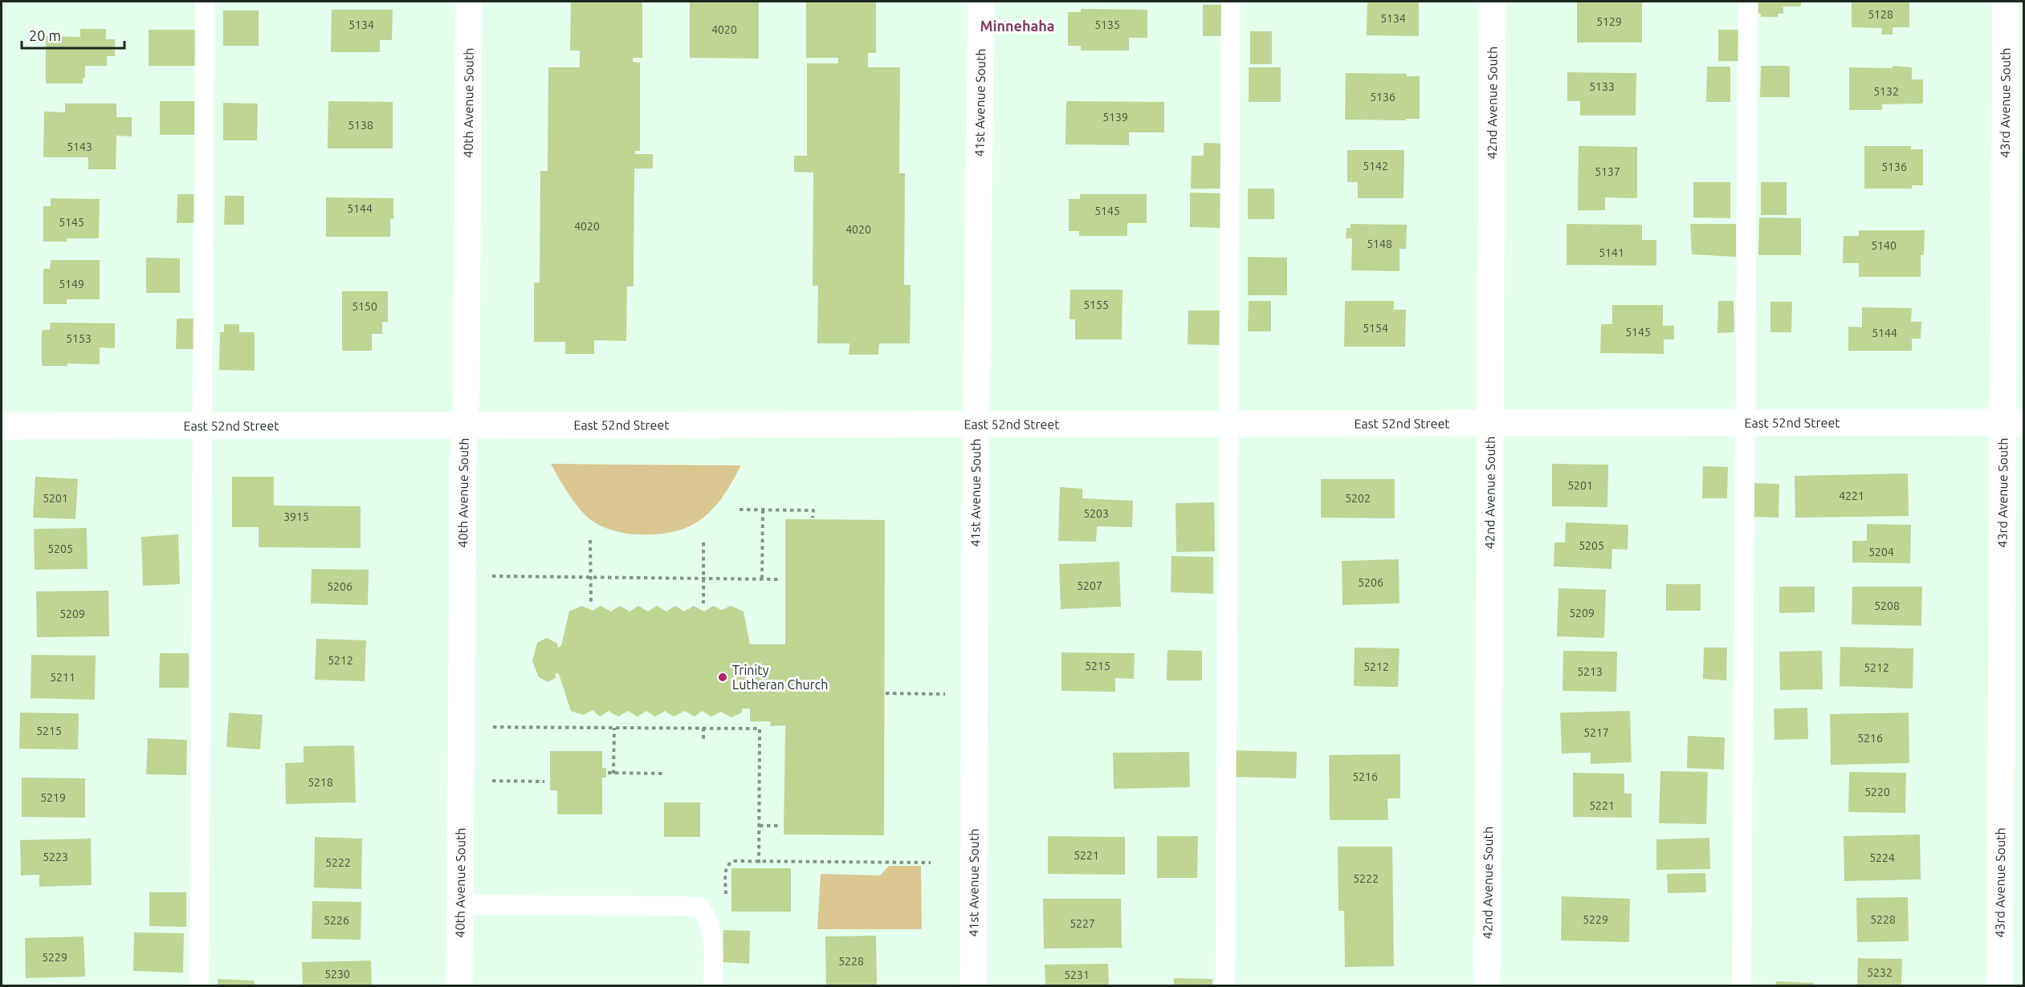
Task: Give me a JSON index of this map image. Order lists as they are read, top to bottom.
{
  "streets": {
    "street": [
      "40th Avenue South",
      "41st Avenue South",
      "42nd Avenue South",
      "43rd Avenue South",
      "East 52nd Street"
    ]
  },
  "crossings": [
    ["40th Avenue South", "East 52nd Street"],
    ["41st Avenue South", "East 52nd Street"],
    ["42nd Avenue South", "East 52nd Street"],
    ["43rd Avenue South", "East 52nd Street"]
  ],
  "districts": ["Minnehaha"],
  "places": ["Trinity Lutheran Church"],
  "house_numbers": [
    "5128",
    "5134",
    "5129",
    "5134",
    "5135",
    "4020",
    "5133",
    "5132",
    "5136",
    "5139",
    "5138",
    "5143",
    "5142",
    "5136",
    "5137",
    "5144",
    "5145",
    "5145",
    "4020",
    "4020",
    "5148",
    "5140",
    "5141",
    "5149",
    "5155",
    "5150",
    "5154",
    "5145",
    "5144",
    "5153",
    "5201",
    "4221",
    "5201",
    "5202",
    "5203",
    "3915",
    "5205",
    "5205",
    "5204",
    "5206",
    "5207",
    "5206",
    "5208",
    "5209",
    "5209",
    "5212",
    "5215",
    "5212",
    "5212",
    "5213",
    "5211",
    "5215",
    "5217",
    "5216",
    "5216",
    "5218",
    "5220",
    "5219",
    "5221",
    "5221",
    "5223",
    "5224",
    "5222",
    "5222",
    "5229",
    "5228",
    "5226",
    "5227",
    "5229",
    "5228",
    "5232",
    "5230",
    "5231"
  ],
  "scale_bar": "20 m"
}
